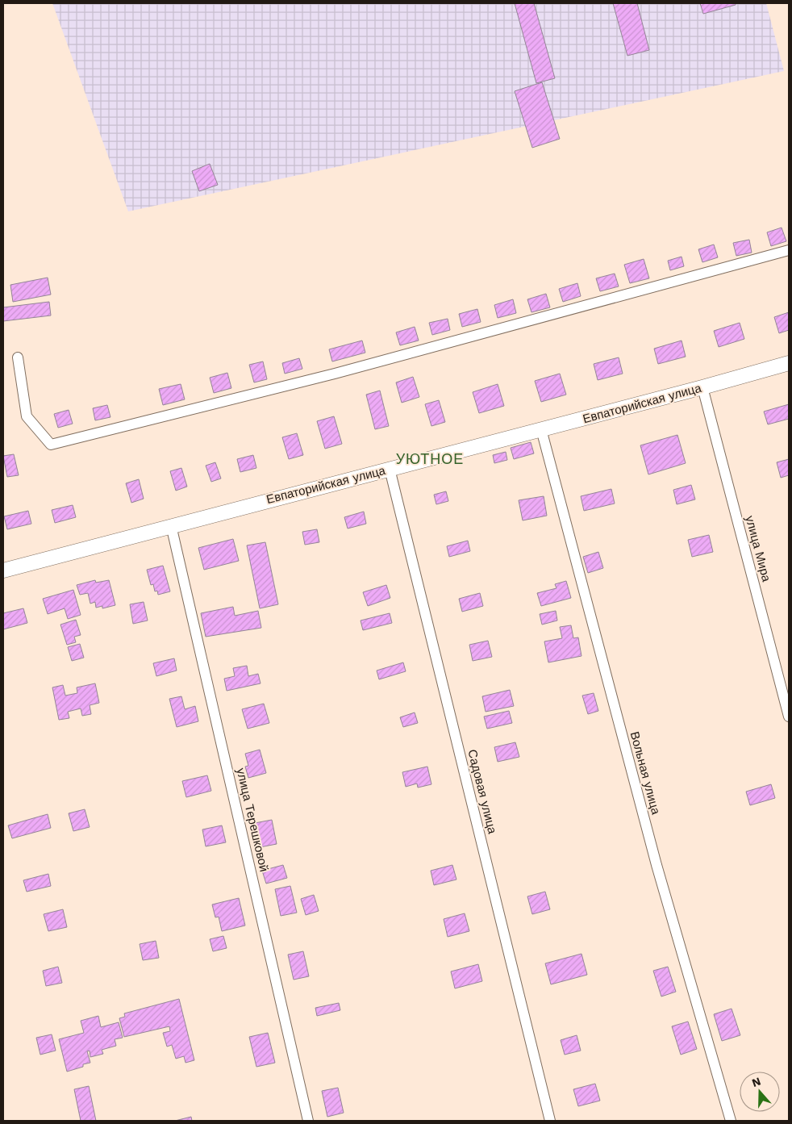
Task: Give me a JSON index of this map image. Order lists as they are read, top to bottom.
{
  "streets": {
    "main road": ["Евпаторийская улица"],
    "street": [
      "улица Мира",
      "Вольная улица",
      "Садовая улица",
      "улица Терешковой"
    ]
  },
  "crossings": [
    ["Евпаторийская улица", "улица Мира"],
    ["Евпаторийская улица", "Вольная улица"],
    ["Евпаторийская улица", "Садовая улица"],
    ["Евпаторийская улица", "улица Терешковой"]
  ],
  "districts": ["УЮТНОЕ"],
  "north": "top"
}
